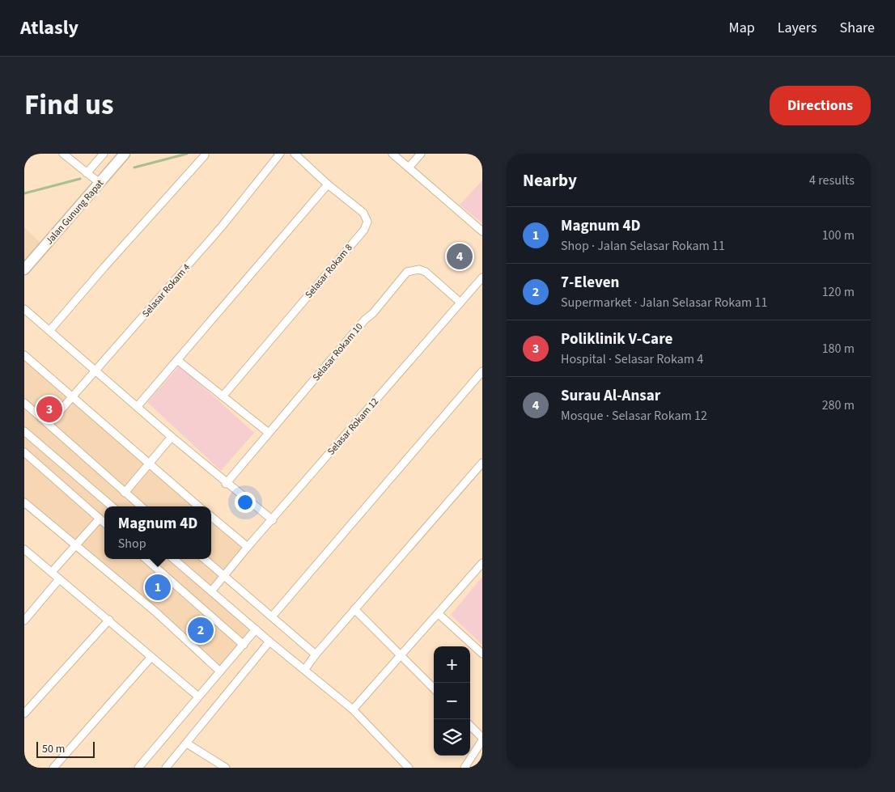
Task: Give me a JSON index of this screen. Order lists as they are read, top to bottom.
{
  "streets": {
    "street": [
      "Jalan Gunung Rapat",
      "Selasar Rokam 8",
      "Selasar Rokam 4",
      "Selasar Rokam 10",
      "Selasar Rokam 12"
    ]
  },
  "crossings": [
    ["Selasar Rokam 10", "Selasar Rokam 12"]
  ],
  "scale_bar": "50 m",
  "page": {
    "header": "Atlasly",
    "nav": ["Map", "Layers", "Share"],
    "title": "Find us",
    "buttons": "Directions",
    "heading": ["Nearby", "4 results"],
    "list": [
      {
        "mark": "1",
        "name": "Magnum 4D",
        "note": "Shop · Jalan Selasar Rokam 11",
        "value": "100 m"
      },
      {
        "mark": "2",
        "name": "7-Eleven",
        "note": "Supermarket · Jalan Selasar Rokam 11",
        "value": "120 m"
      },
      {
        "mark": "3",
        "name": "Poliklinik V-Care",
        "note": "Hospital · Selasar Rokam 4",
        "value": "180 m"
      },
      {
        "mark": "4",
        "name": "Surau Al-Ansar",
        "note": "Mosque · Selasar Rokam 12",
        "value": "280 m"
      }
    ],
    "pins": [
      "4",
      "3",
      "1",
      "2"
    ],
    "popup": ["Magnum 4D", "Shop"],
    "map_buttons": ["+", "−"],
    "scale": "50 m"
  }
}
